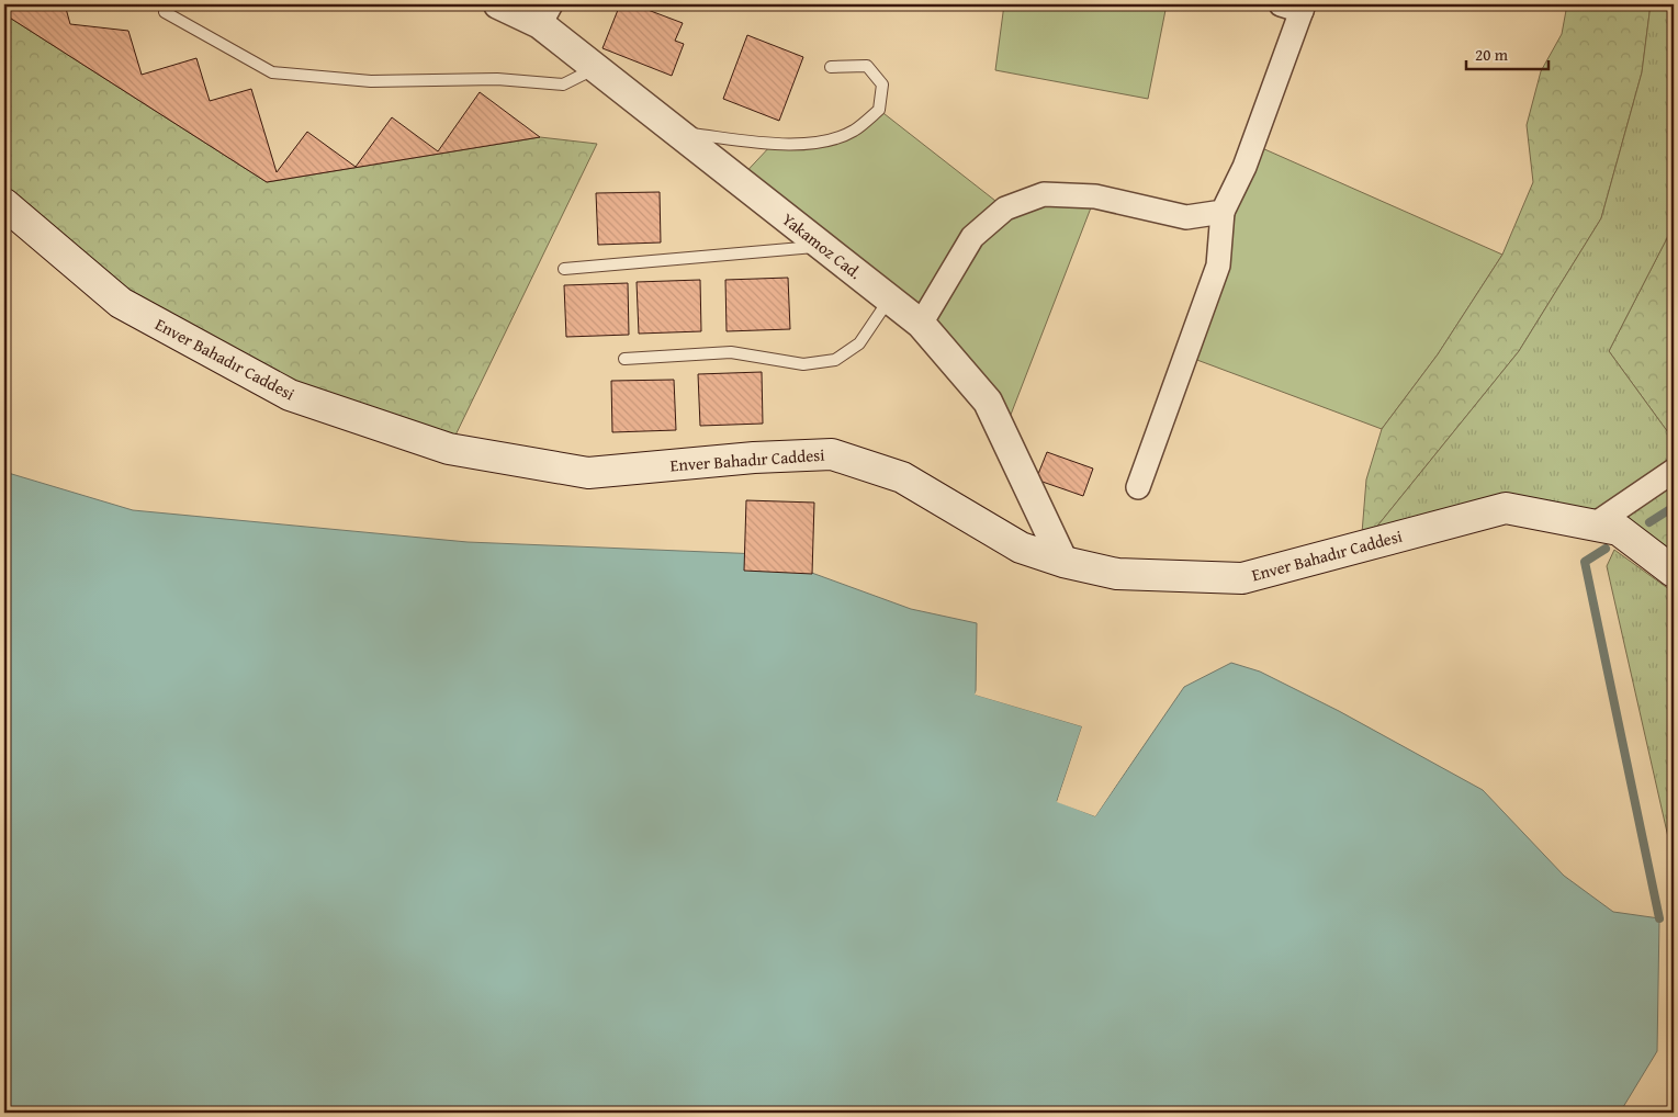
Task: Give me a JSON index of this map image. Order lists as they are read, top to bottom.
{
  "streets": {
    "main road": ["Enver Bahadır Caddesi"],
    "street": ["Yakamoz Cad."]
  },
  "crossings": [
    ["Yakamoz Cad.", "Enver Bahadır Caddesi"]
  ],
  "scale_bar": "20 m"
}
